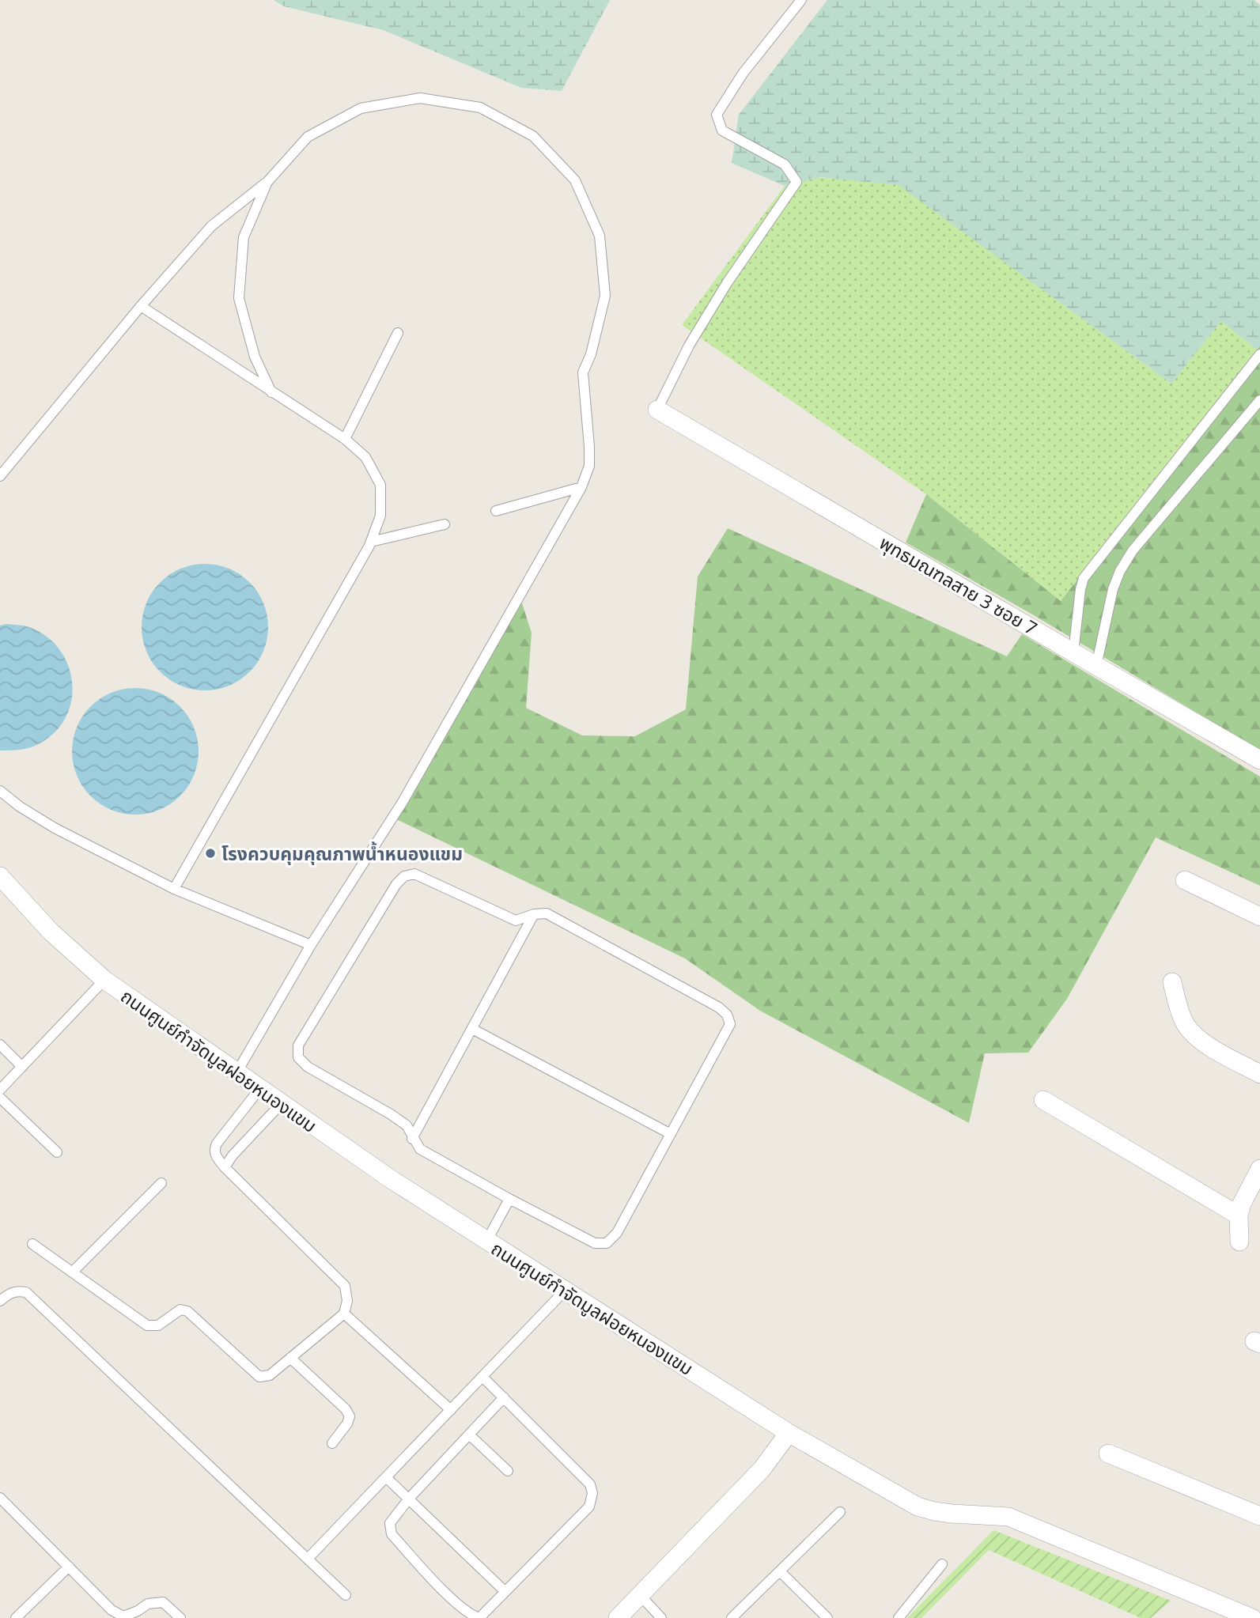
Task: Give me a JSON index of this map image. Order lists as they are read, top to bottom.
{
  "streets": {
    "street": ["พุทธมณฑลสาย 3 ซอย 7", "ถนนศูนย์กำจัดมูลฝอยหนองแขม"]
  },
  "places": ["โรงควบคุมคุณภาพน้ำหนองแขม"]
}
